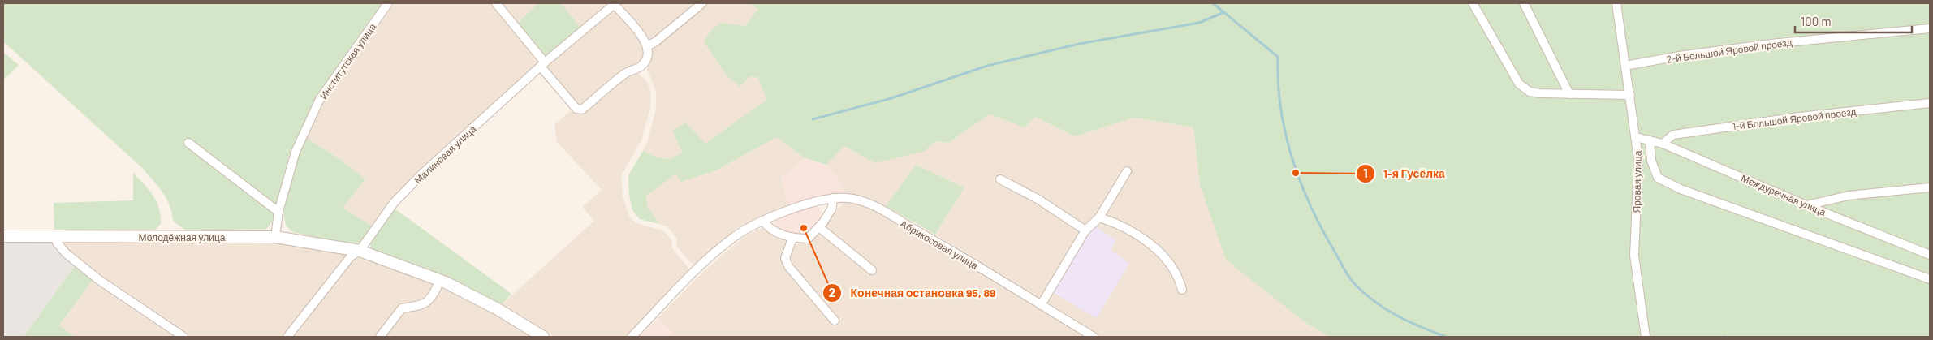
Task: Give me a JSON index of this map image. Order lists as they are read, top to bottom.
{
  "streets": {
    "street": [
      "2-й Большой Яровой проезд",
      "Институтская улица",
      "1-й Большой Яровой проезд",
      "Малиновая улица",
      "Яровая улица",
      "Междуречная улица",
      "Молодёжная улица",
      "Абрикосовая улица"
    ]
  },
  "crossings": [
    ["2-й Большой Яровой проезд", "Яровая улица"],
    ["Институтская улица", "Молодёжная улица"],
    ["1-й Большой Яровой проезд", "Междуречная улица"],
    ["Малиновая улица", "Молодёжная улица"],
    ["Яровая улица", "Междуречная улица"]
  ],
  "places": ["1-я Гусёлка", "Конечная остановка 95, 89"],
  "scale_bar": "100 m"
}
